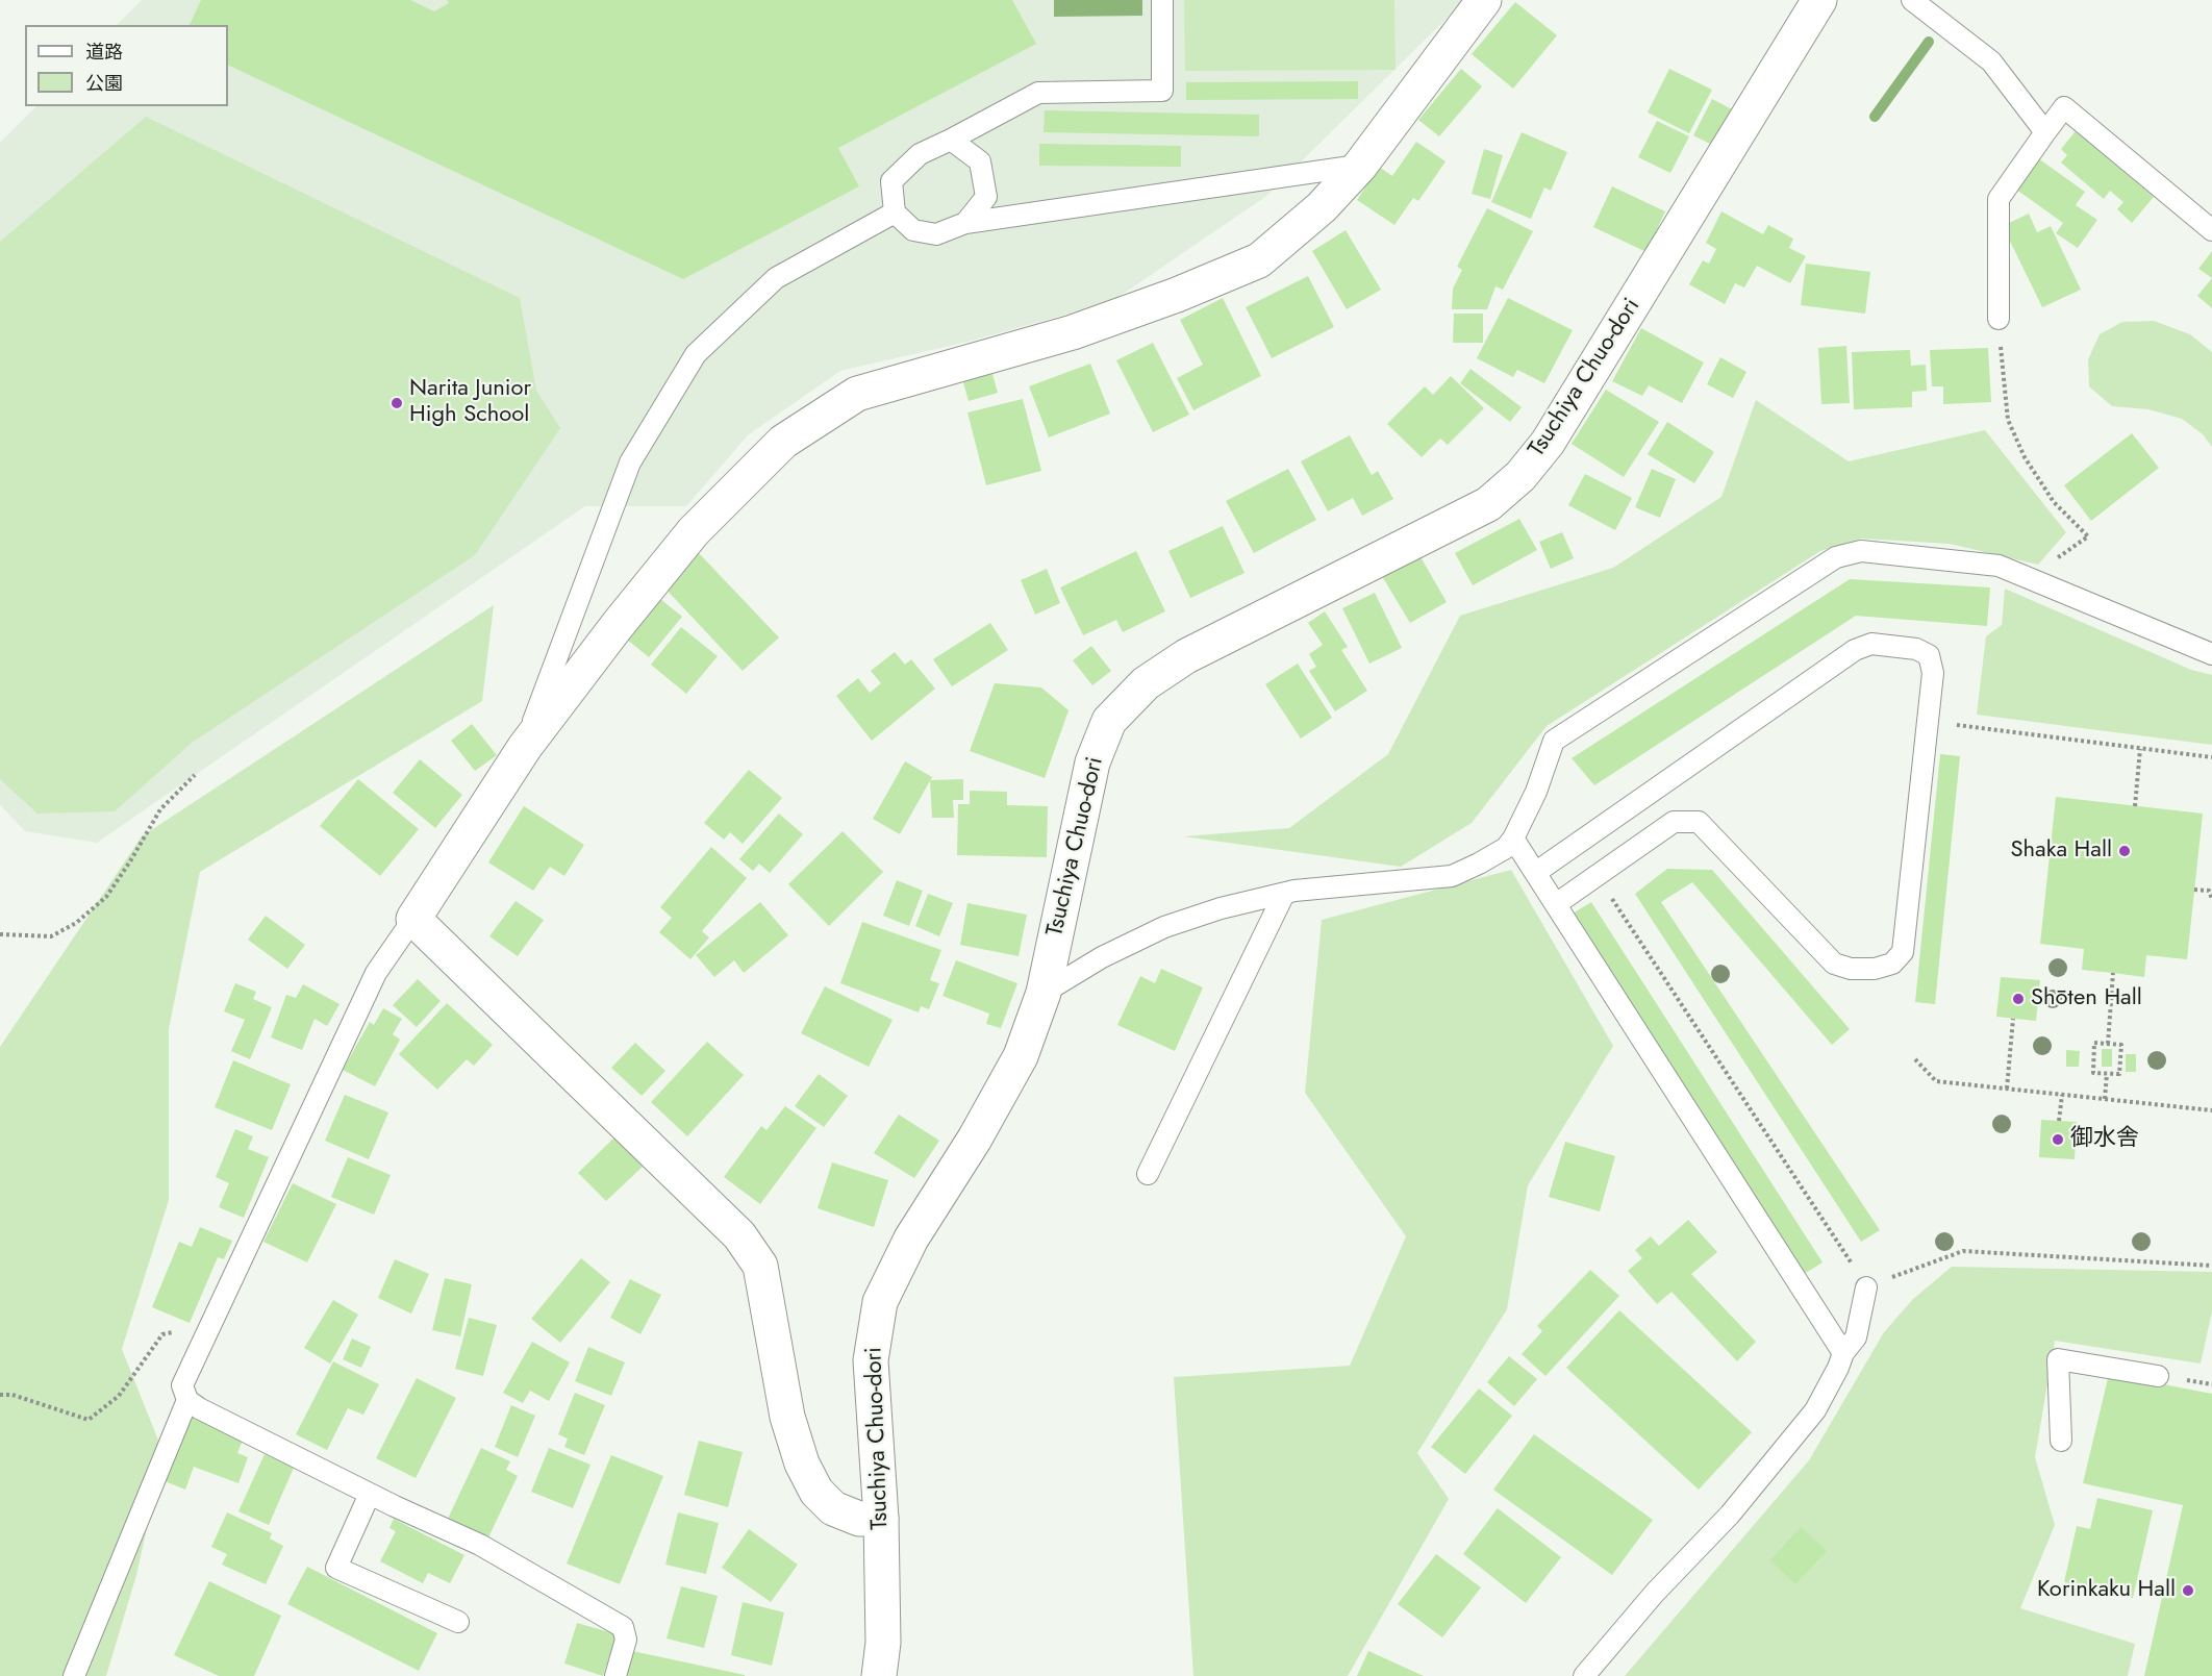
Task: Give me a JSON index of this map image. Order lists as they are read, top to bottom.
{
  "streets": {
    "street": ["Tsuchiya Chuo-dori"]
  },
  "places": [
    "Narita Junior High School",
    "Shaka Hall",
    "Shōten Hall",
    "御水舎",
    "Korinkaku Hall"
  ],
  "legend": ["道路", "公園"]
}
